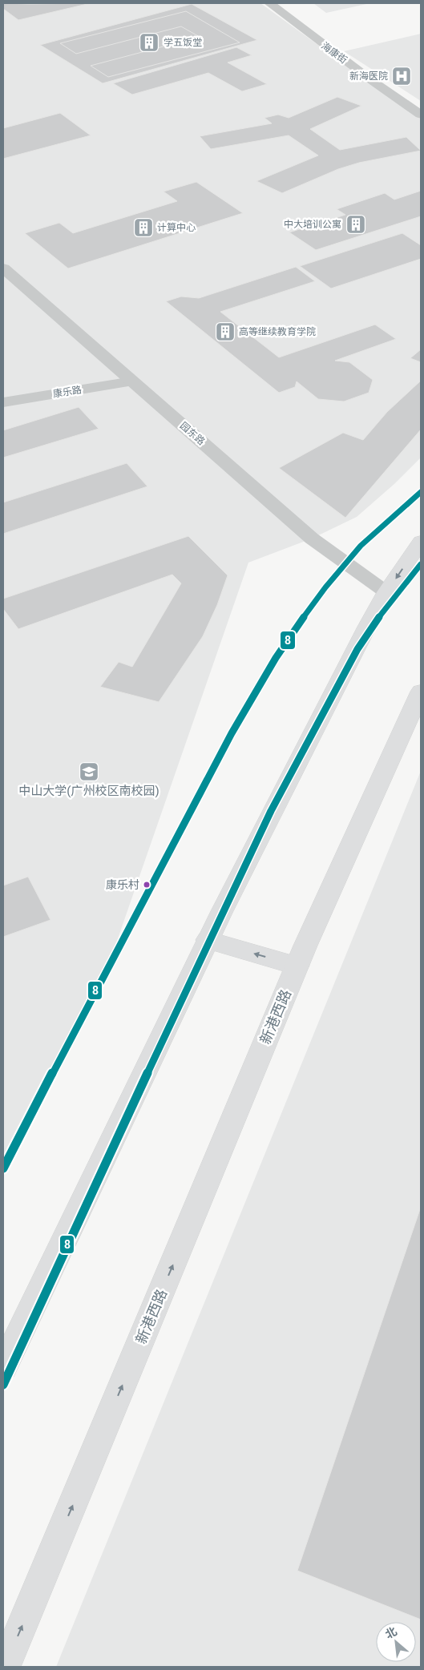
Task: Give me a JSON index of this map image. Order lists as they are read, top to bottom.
{
  "streets": {
    "main road": ["新港西路"],
    "street": ["海康街", "康乐路", "园东路"]
  },
  "crossings": [
    ["康乐路", "园东路"]
  ],
  "places": {
    "building": [
      "学五饭堂",
      "中大培训公寓",
      "计算中心",
      "高等继续教育学院"
    ],
    "hospital": ["新海医院"],
    "school or university": ["中山大学(广州校区南校园)"],
    "other": ["康乐村"]
  },
  "lines": ["transit line 8"],
  "north": "top left"
}
